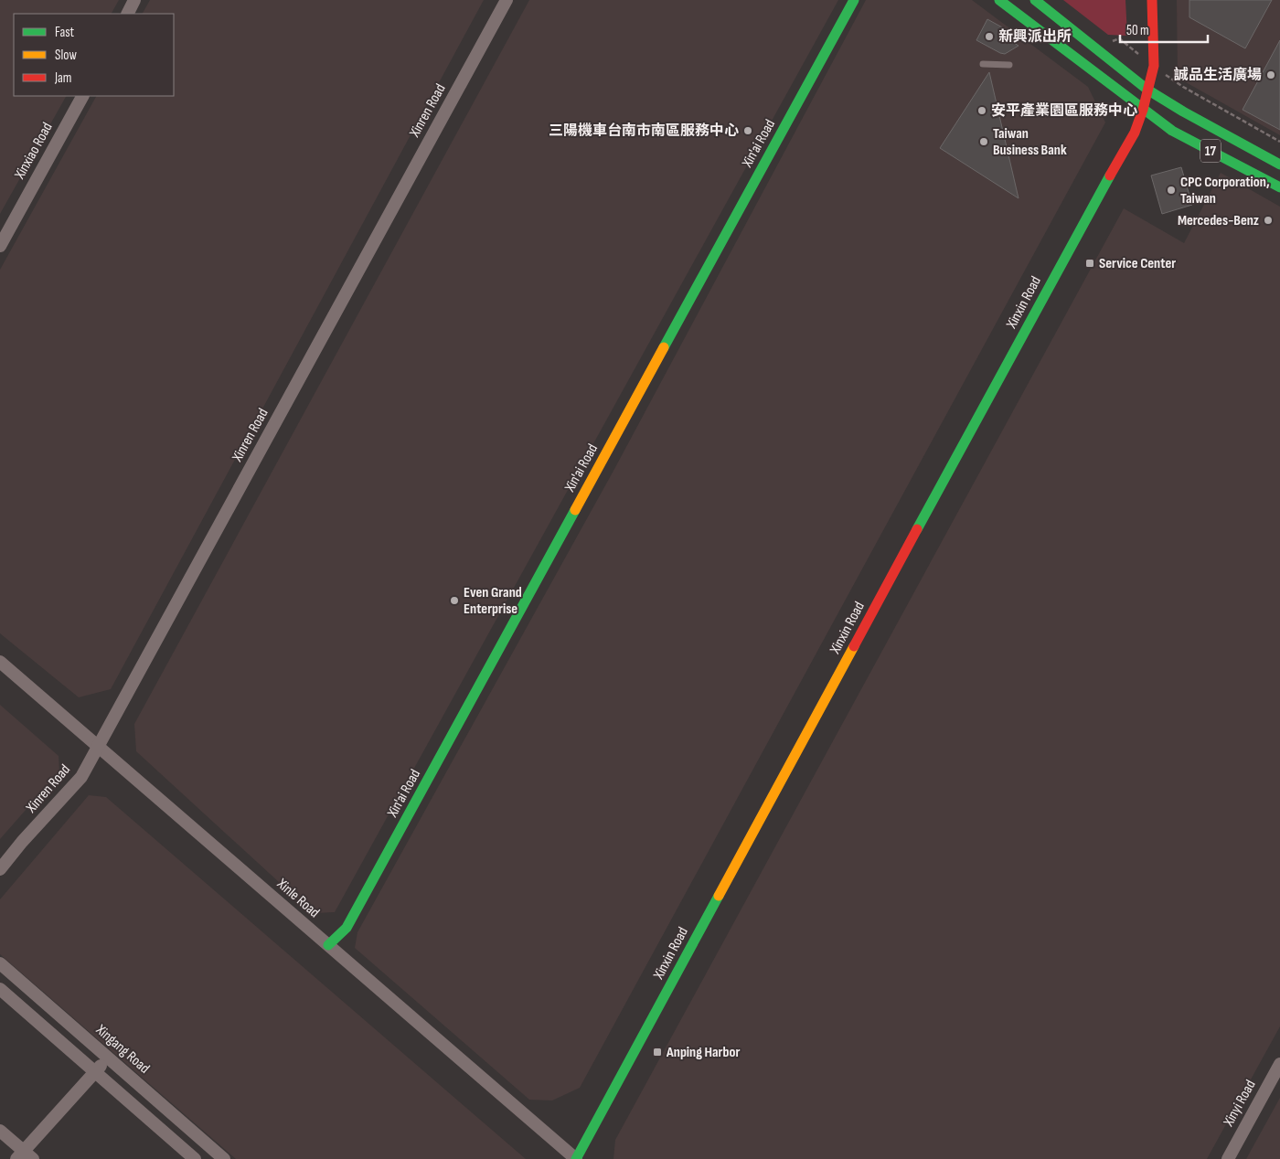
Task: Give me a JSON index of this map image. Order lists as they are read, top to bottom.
{
  "streets": {
    "street": [
      "Xinren Road",
      "Xin'ai Road",
      "Xinxiao Road",
      "17",
      "Xinxin Road",
      "Xinle Road",
      "Xingang Road",
      "Xinyi Road"
    ]
  },
  "crossings": [
    ["Xinren Road", "Xinle Road"],
    ["Xin'ai Road", "Xinle Road"],
    ["17", "Xinxin Road"],
    ["Xinxin Road", "Xinle Road"]
  ],
  "places": {
    "other": [
      "新興派出所",
      "誠品生活廣場",
      "安平產業園區服務中心",
      "三陽機車台南市南區服務中心",
      "Taiwan Business Bank",
      "CPC Corporation, Taiwan",
      "Mercedes-Benz",
      "Even Grand Enterprise"
    ],
    "transit": ["Service Center", "Anping Harbor"]
  },
  "legend": ["Fast", "Slow", "Jam"],
  "scale_bar": "50 m"
}
